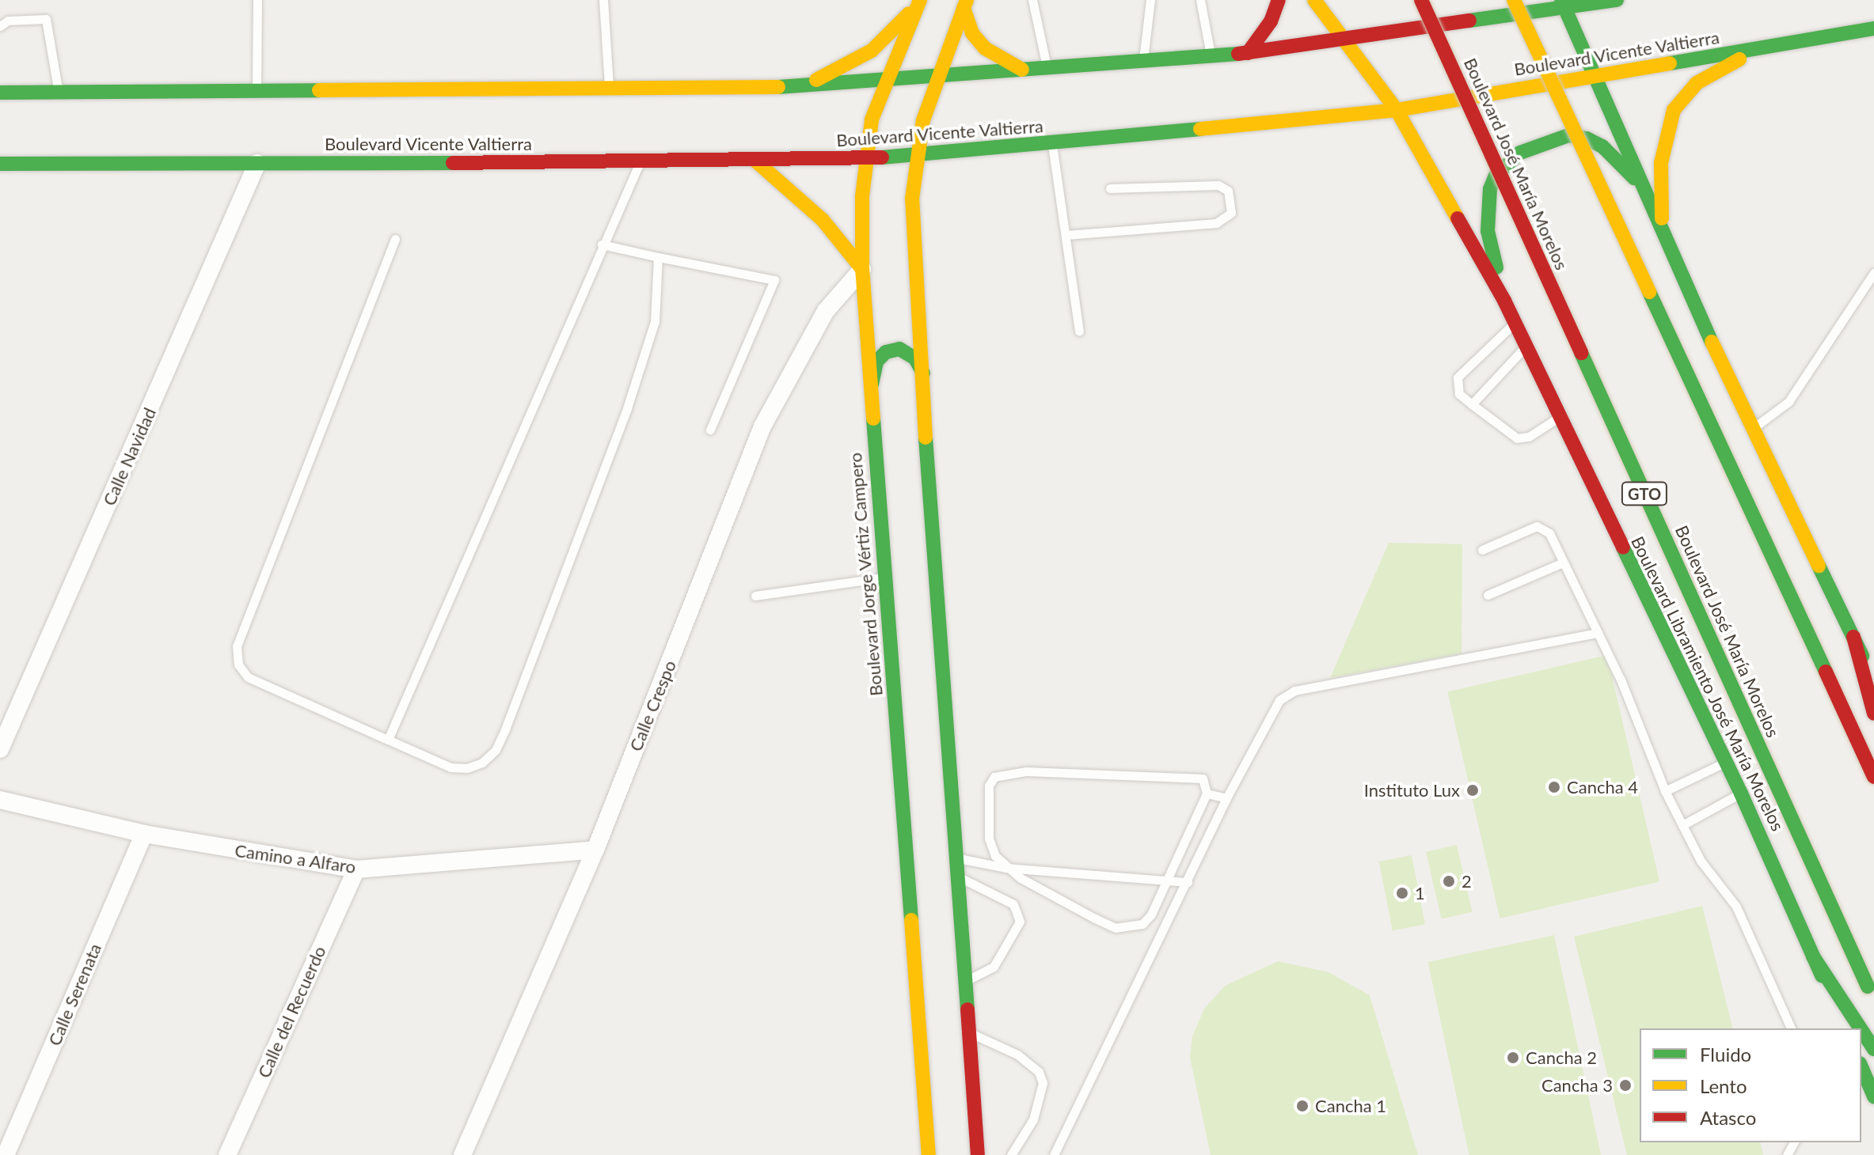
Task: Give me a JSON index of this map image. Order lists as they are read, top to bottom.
{
  "streets": {
    "main road": [
      "Boulevard Vicente Valtierra",
      "Boulevard José María Morelos",
      "GTO",
      "Boulevard Jorge Vértiz Campero",
      "Boulevard Libramiento José María Morelos"
    ],
    "street": [
      "Calle Navidad",
      "Calle Crespo",
      "Camino a Alfaro",
      "Calle Serenata",
      "Calle del Recuerdo"
    ]
  },
  "crossings": [
    ["Boulevard Vicente Valtierra", "Calle Navidad"],
    ["Boulevard Vicente Valtierra", "Boulevard Jorge Vértiz Campero"],
    ["Boulevard Vicente Valtierra", "Boulevard Libramiento José María Morelos"],
    ["Boulevard Jorge Vértiz Campero", "Calle Crespo"],
    ["Calle Crespo", "Camino a Alfaro"],
    ["Camino a Alfaro", "Calle Serenata"],
    ["Camino a Alfaro", "Calle del Recuerdo"]
  ],
  "places": [
    "Cancha 4",
    "Instituto Lux",
    "2",
    "1",
    "Cancha 2",
    "Cancha 3",
    "Cancha 1"
  ],
  "legend": ["Fluido", "Lento", "Atasco"]
}
